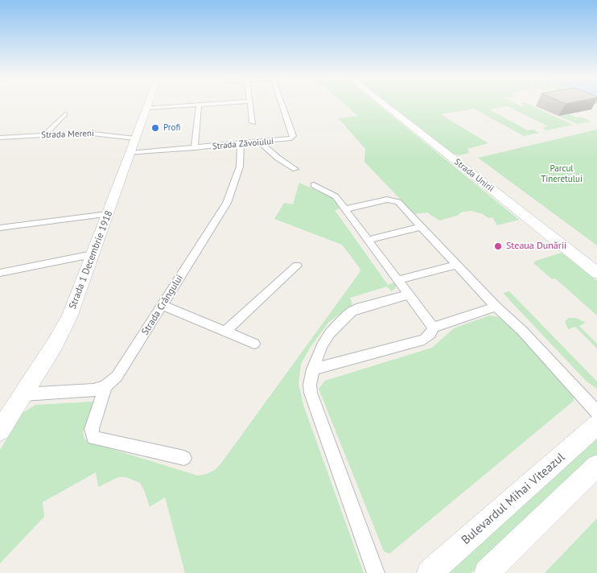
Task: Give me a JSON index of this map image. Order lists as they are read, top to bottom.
{
  "streets": {
    "main road": ["Strada Unirii", "Strada 1 Decembrie 1918", "Bulevardul Mihai Viteazul"],
    "street": ["Strada Mereni", "Strada Zăvoiului", "Strada Crângului"]
  },
  "crossings": [
    ["Strada Mereni", "Strada 1 Decembrie 1918"],
    ["Strada Zăvoiului", "Strada 1 Decembrie 1918"],
    ["Strada Zăvoiului", "Strada Crângului"]
  ],
  "parks": ["Parcul Tineretului"],
  "places": ["Profi", "Steaua Dunării"]
}
